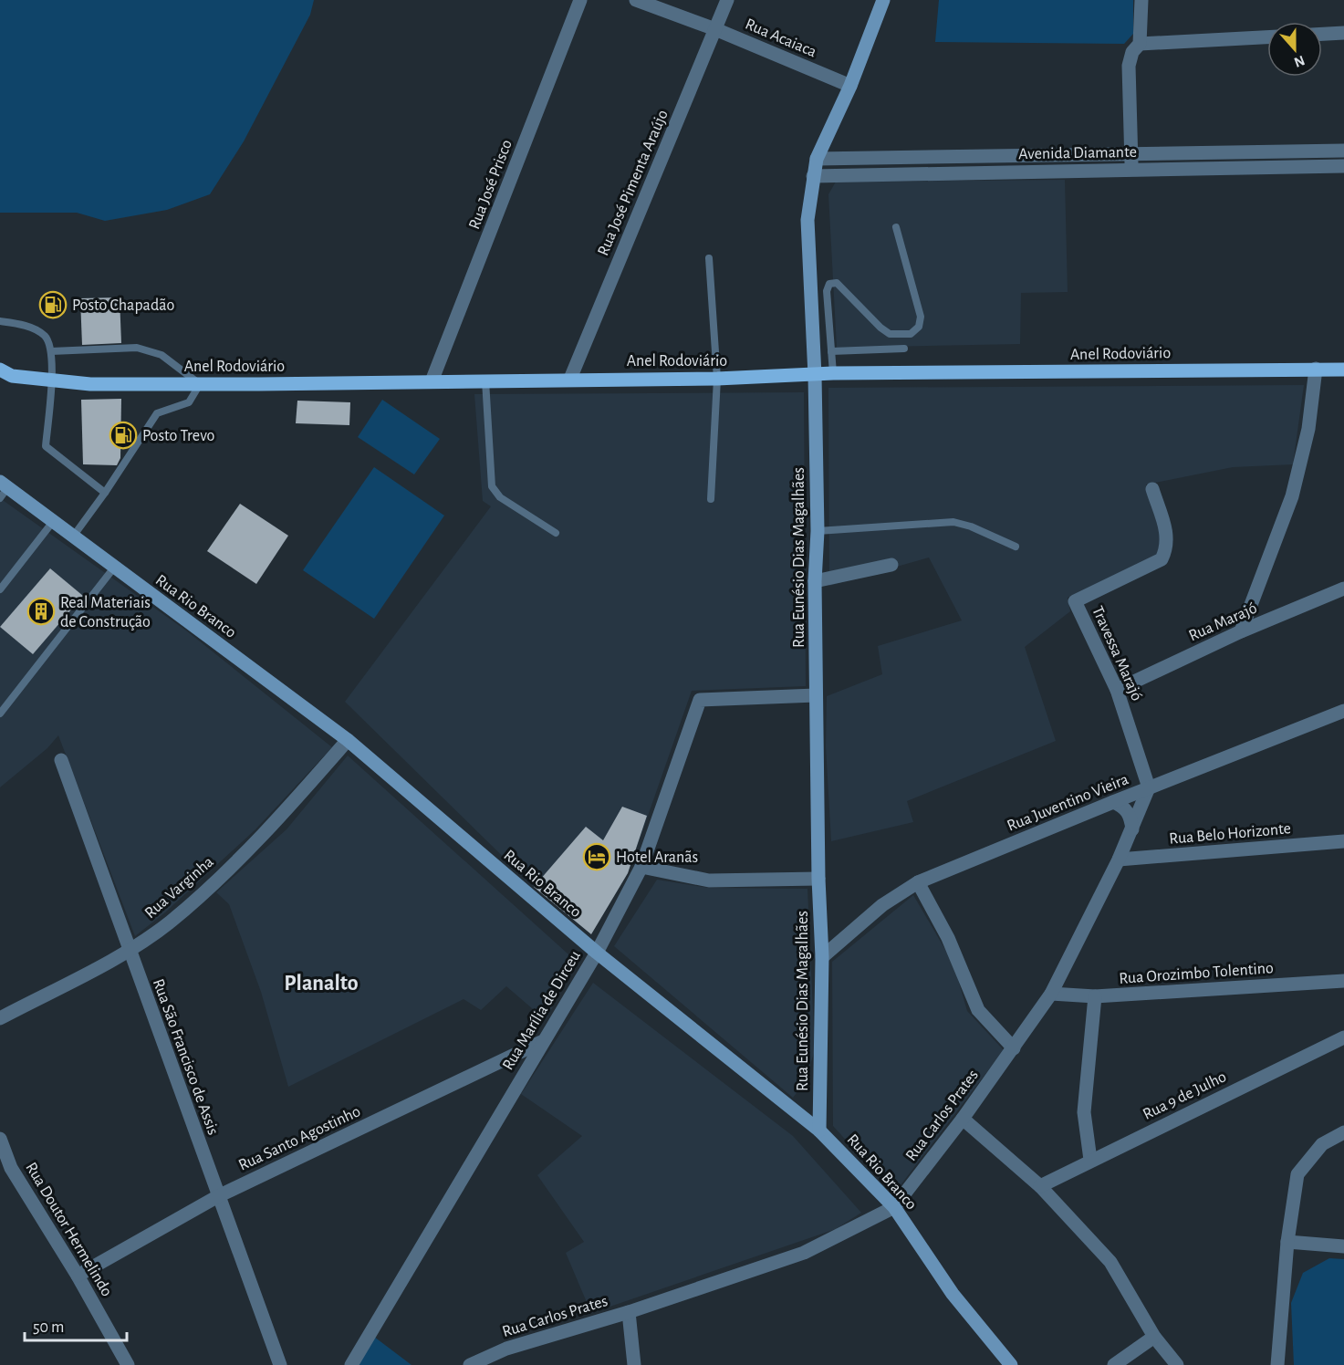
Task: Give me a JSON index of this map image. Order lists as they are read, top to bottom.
{
  "streets": {
    "main road": ["Anel Rodoviário", "Rua Eunésio Dias Magalhães", "Rua Rio Branco"],
    "street": [
      "Rua Acaiaca",
      "Avenida Diamante",
      "Rua José Pimenta Araújo",
      "Rua José Prisco",
      "Rua Marajó",
      "Travessa Marajó",
      "Rua Juventino Vieira",
      "Rua Belo Horizonte",
      "Rua Varginha",
      "Rua Orozimbo Tolentino",
      "Rua Marília de Dirceu",
      "Rua São Francisco de Assis",
      "Rua 9 de Julho",
      "Rua Carlos Prates",
      "Rua Santo Agostinho",
      "Rua Doutor Hermelindo"
    ]
  },
  "crossings": [
    ["Rua Acaiaca", "Rua José Pimenta Araújo"],
    ["Rua Acaiaca", "Rua Eunésio Dias Magalhães"],
    ["Avenida Diamante", "Rua Eunésio Dias Magalhães"],
    ["Rua José Pimenta Araújo", "Anel Rodoviário"],
    ["Rua José Prisco", "Anel Rodoviário"],
    ["Anel Rodoviário", "Rua Eunésio Dias Magalhães"],
    ["Rua Eunésio Dias Magalhães", "Rua Rio Branco"],
    ["Rua Eunésio Dias Magalhães", "Rua Juventino Vieira"],
    ["Rua Eunésio Dias Magalhães", "Rua Marília de Dirceu"],
    ["Rua Rio Branco", "Rua Varginha"],
    ["Rua Rio Branco", "Rua Marília de Dirceu"],
    ["Rua Rio Branco", "Rua Carlos Prates"],
    ["Rua Marajó", "Travessa Marajó"],
    ["Travessa Marajó", "Rua Juventino Vieira"],
    ["Travessa Marajó", "Rua Carlos Prates"],
    ["Rua Juventino Vieira", "Rua Carlos Prates"],
    ["Rua Belo Horizonte", "Rua Carlos Prates"],
    ["Rua Varginha", "Rua São Francisco de Assis"],
    ["Rua Orozimbo Tolentino", "Rua Carlos Prates"],
    ["Rua Marília de Dirceu", "Rua Santo Agostinho"],
    ["Rua São Francisco de Assis", "Rua Santo Agostinho"],
    ["Rua Santo Agostinho", "Rua Doutor Hermelindo"]
  ],
  "districts": ["Planalto"],
  "places": {
    "fuel station": ["Posto Chapadão", "Posto Trevo"],
    "building": ["Real Materiais de Construção"],
    "hotel": ["Hotel Aranãs"]
  },
  "scale_bar": "50 m",
  "north": "bottom"
}
